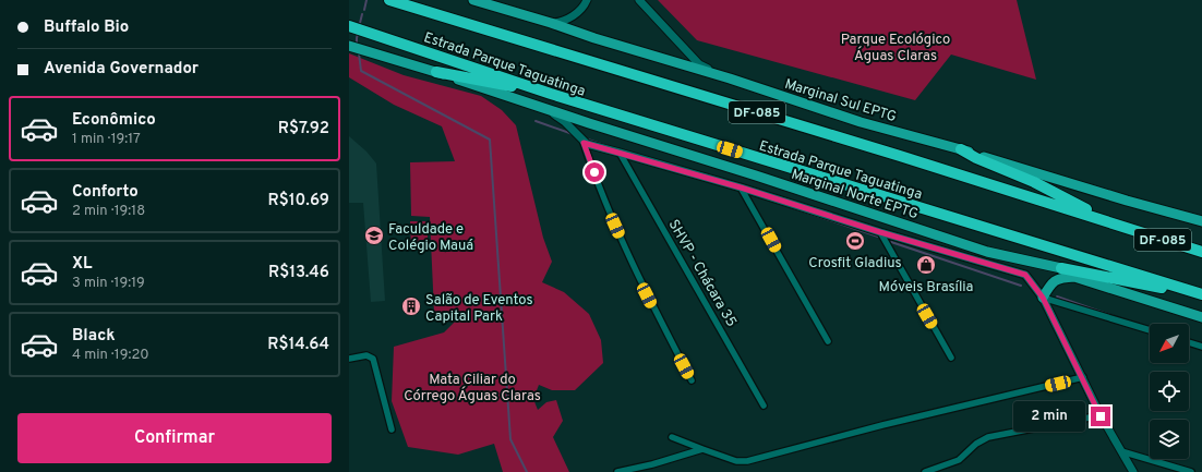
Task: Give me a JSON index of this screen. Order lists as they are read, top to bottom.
{
  "streets": {
    "highway": ["Estrada Parque Taguatinga", "DF-085"],
    "main road": ["Marginal Sul EPTG", "Marginal Norte EPTG"],
    "street": ["SHVP - Chácara 35"]
  },
  "parks": ["Parque Ecológico Águas Claras", "Mata Ciliar do Córrego Águas Claras"],
  "places": {
    "school or university": ["Faculdade e Colégio Mauá"],
    "sports": ["Crosfit Gladius"],
    "shop": ["Móveis Brasília"],
    "building": ["Salão de Eventos Capital Park"]
  },
  "north": "bottom left",
  "page": {
    "banner": ["Buffalo Bio", "Avenida Governador"],
    "list": [
      {
        "name": "Econômico",
        "note": "1 min · 19:17",
        "value": "R$7.92"
      },
      {
        "name": "Conforto",
        "note": "2 min · 19:18",
        "value": "R$10.69"
      },
      {
        "name": "XL",
        "note": "3 min · 19:19",
        "value": "R$13.46"
      },
      {
        "name": "Black",
        "note": "4 min · 19:20",
        "value": "R$14.64"
      }
    ],
    "bubble": "2 min",
    "buttons": "Confirmar"
  }
}
